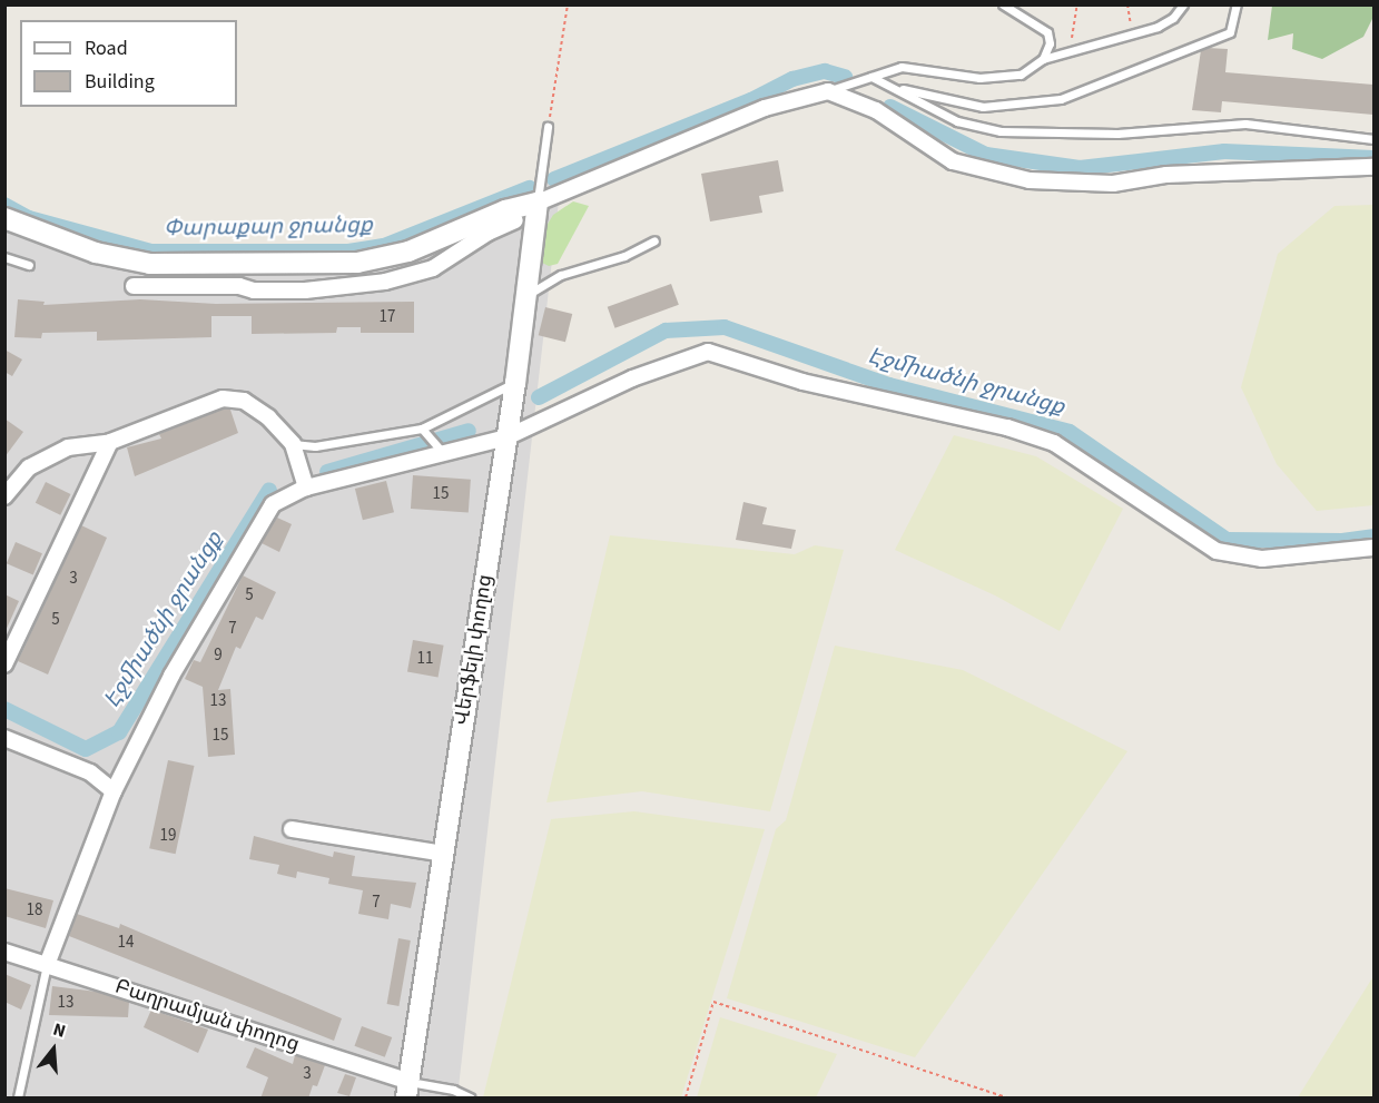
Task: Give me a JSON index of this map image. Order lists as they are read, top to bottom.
{
  "streets": {
    "street": ["Վերֆելի փողոց", "Բաղրամյան փողոց"]
  },
  "crossings": [
    ["Վերֆելի փողոց", "Բաղրամյան փողոց"]
  ],
  "water": ["Փարաքար ջրանցք", "Էջմիածնի ջրանցք"],
  "house_numbers": [
    "17",
    "15",
    "3",
    "5",
    "5",
    "7",
    "9",
    "11",
    "13",
    "15",
    "19",
    "7",
    "18",
    "14",
    "13",
    "3"
  ],
  "legend": ["Road", "Building"],
  "north": "top"
}
